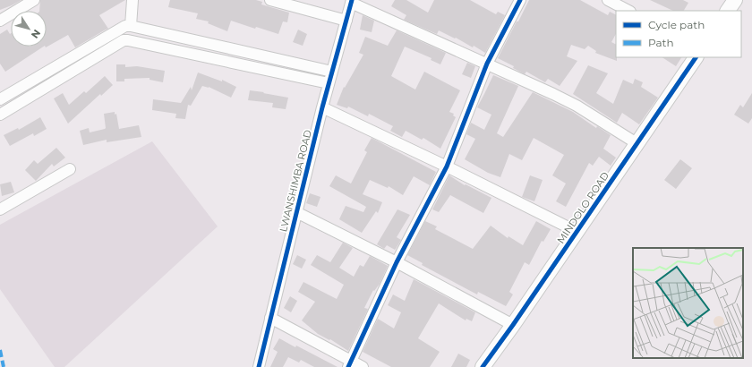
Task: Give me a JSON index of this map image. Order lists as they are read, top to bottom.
{
  "streets": {
    "street": ["LWANSHIMBA ROAD", "MINDOLO ROAD"]
  },
  "legend": ["Cycle path", "Path"],
  "north": "bottom right"
}
